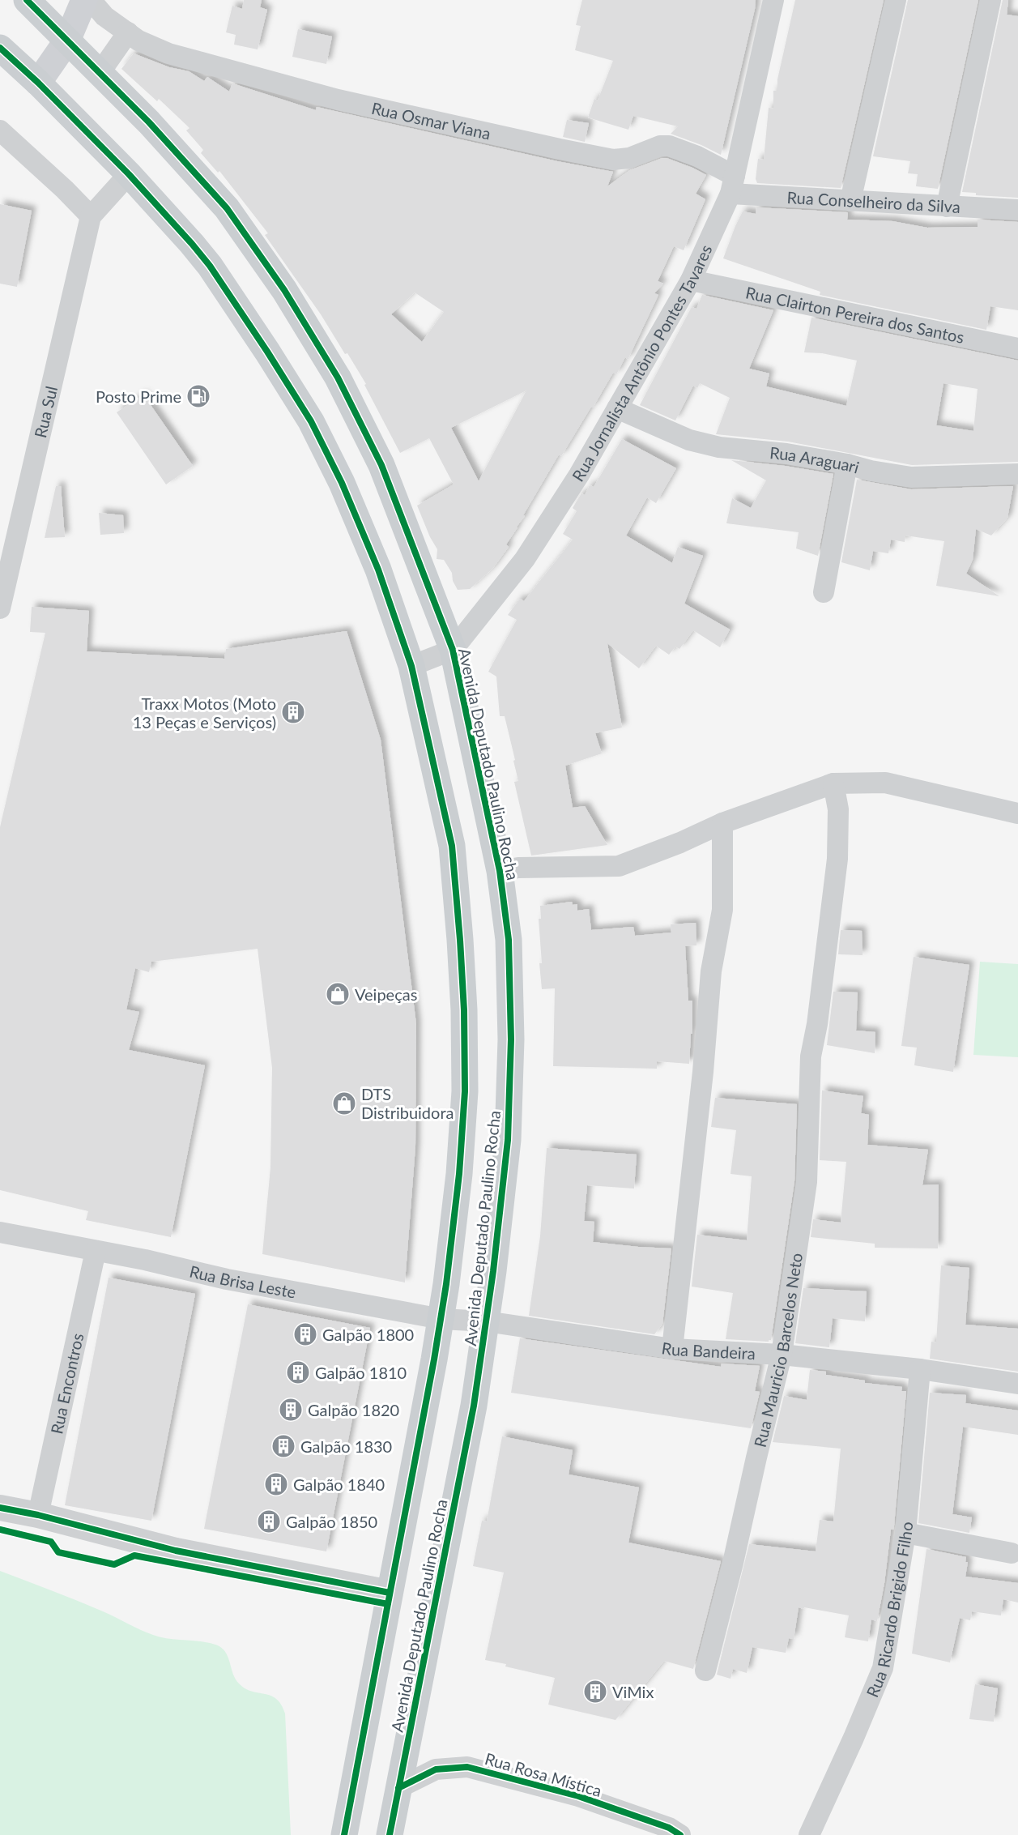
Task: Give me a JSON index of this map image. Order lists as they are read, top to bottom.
{
  "streets": {
    "main road": ["Avenida Deputado Paulino Rocha"],
    "street": [
      "Rua Osmar Viana",
      "Rua Conselheiro da Silva",
      "Rua Clairton Pereira dos Santos",
      "Rua Jornalista Antônio Pontes Tavares",
      "Rua Sul",
      "Rua Araguari",
      "Rua Brisa Leste",
      "Rua Bandeira",
      "Rua Mauricio Barcelos Neto",
      "Rua Encontros",
      "Rua Ricardo Brigido Filho",
      "Rua Rosa Mística"
    ]
  },
  "crossings": [
    ["Rua Osmar Viana", "Rua Conselheiro da Silva"],
    ["Rua Osmar Viana", "Rua Jornalista Antônio Pontes Tavares"],
    ["Rua Conselheiro da Silva", "Rua Jornalista Antônio Pontes Tavares"],
    ["Rua Clairton Pereira dos Santos", "Rua Jornalista Antônio Pontes Tavares"],
    ["Rua Jornalista Antônio Pontes Tavares", "Rua Araguari"],
    ["Rua Jornalista Antônio Pontes Tavares", "Avenida Deputado Paulino Rocha"],
    ["Rua Sul", "Avenida Deputado Paulino Rocha"],
    ["Avenida Deputado Paulino Rocha", "Rua Brisa Leste"],
    ["Avenida Deputado Paulino Rocha", "Rua Bandeira"],
    ["Avenida Deputado Paulino Rocha", "Rua Rosa Mística"],
    ["Rua Brisa Leste", "Rua Bandeira"],
    ["Rua Brisa Leste", "Rua Encontros"],
    ["Rua Bandeira", "Rua Mauricio Barcelos Neto"],
    ["Rua Bandeira", "Rua Ricardo Brigido Filho"]
  ],
  "places": {
    "fuel station": ["Posto Prime"],
    "building": [
      "Traxx Motos (Moto 13 Peças e Serviços)",
      "Galpão 1800",
      "Galpão 1810",
      "Galpão 1820",
      "Galpão 1830",
      "Galpão 1840",
      "Galpão 1850",
      "ViMix"
    ],
    "shop": ["Veipeças", "DTS Distribuidora"]
  }
}
